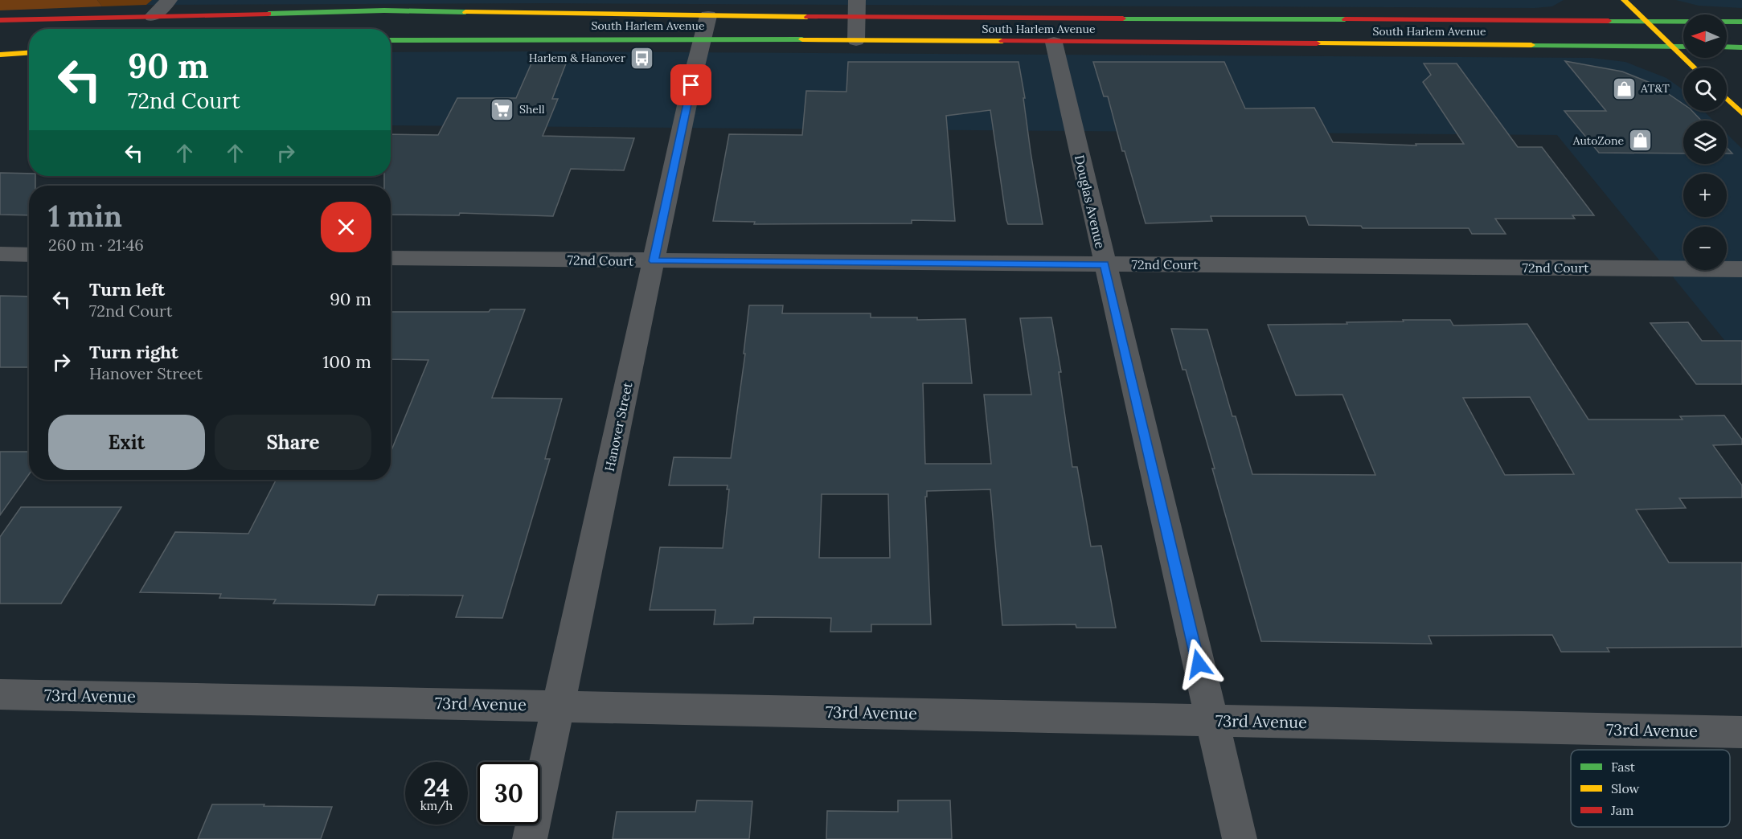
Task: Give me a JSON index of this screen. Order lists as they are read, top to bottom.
{
  "streets": {
    "main road": ["South Harlem Avenue"],
    "street": [
      "Douglas Avenue",
      "72nd Court",
      "Hanover Street",
      "73rd Avenue"
    ]
  },
  "crossings": [
    ["South Harlem Avenue", "Douglas Avenue"],
    ["South Harlem Avenue", "Hanover Street"],
    ["Douglas Avenue", "72nd Court"],
    ["Douglas Avenue", "73rd Avenue"],
    ["72nd Court", "Hanover Street"],
    ["Hanover Street", "73rd Avenue"]
  ],
  "places": {
    "bus stop": ["Harlem & Hanover"],
    "shop": ["AT&T", "AutoZone"],
    "supermarket": ["Shell"]
  },
  "legend": ["Fast", "Slow", "Jam"],
  "north": "left",
  "page": {
    "map_buttons": ["+", "−"],
    "turn": ["90 m", "72nd Court"],
    "heading": ["1 min", "260 m · 21:46"],
    "list": [
      {
        "name": "Turn left",
        "note": "72nd Court",
        "value": "90 m"
      },
      {
        "name": "Turn right",
        "note": "Hanover Street",
        "value": "100 m"
      }
    ],
    "buttons": ["Exit", "Share"],
    "speed": "24 km/h",
    "limit": "30"
  }
}
